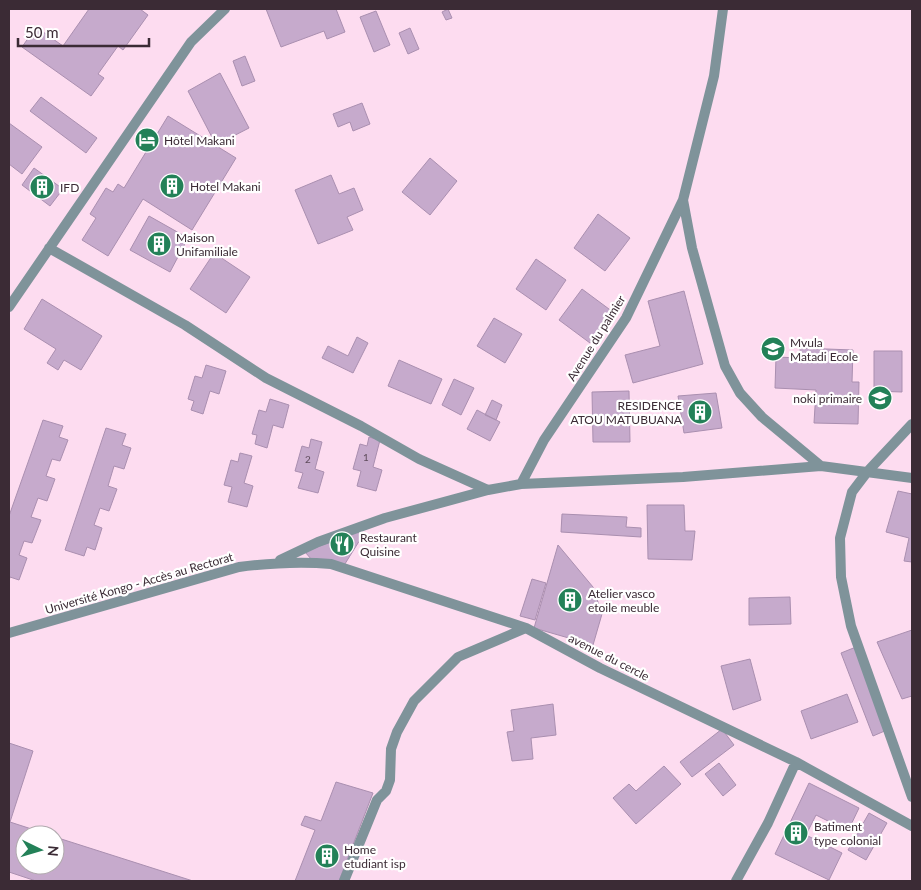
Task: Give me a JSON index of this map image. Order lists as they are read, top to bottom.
{
  "streets": {
    "street": ["Avenue du palmier", "Université Kongo - Accès au Rectorat", "avenue du cercle"]
  },
  "crossings": [
    ["Université Kongo - Accès au Rectorat", "avenue du cercle"]
  ],
  "places": {
    "hotel": ["Hôtel Makani"],
    "building": [
      "Hotel Makani",
      "IFD",
      "Maison Unifamiliale",
      "RESIDENCE ATOU MATUBUANA",
      "Atelier vasco etoile meuble",
      "Batiment type colonial",
      "Home etudiant isp"
    ],
    "school or university": ["Mvula Matadi Ecole", "noki primaire"],
    "restaurant": ["Restaurant Quisine"]
  },
  "house_numbers": ["1", "2"],
  "scale_bar": "50 m",
  "north": "right"
}
